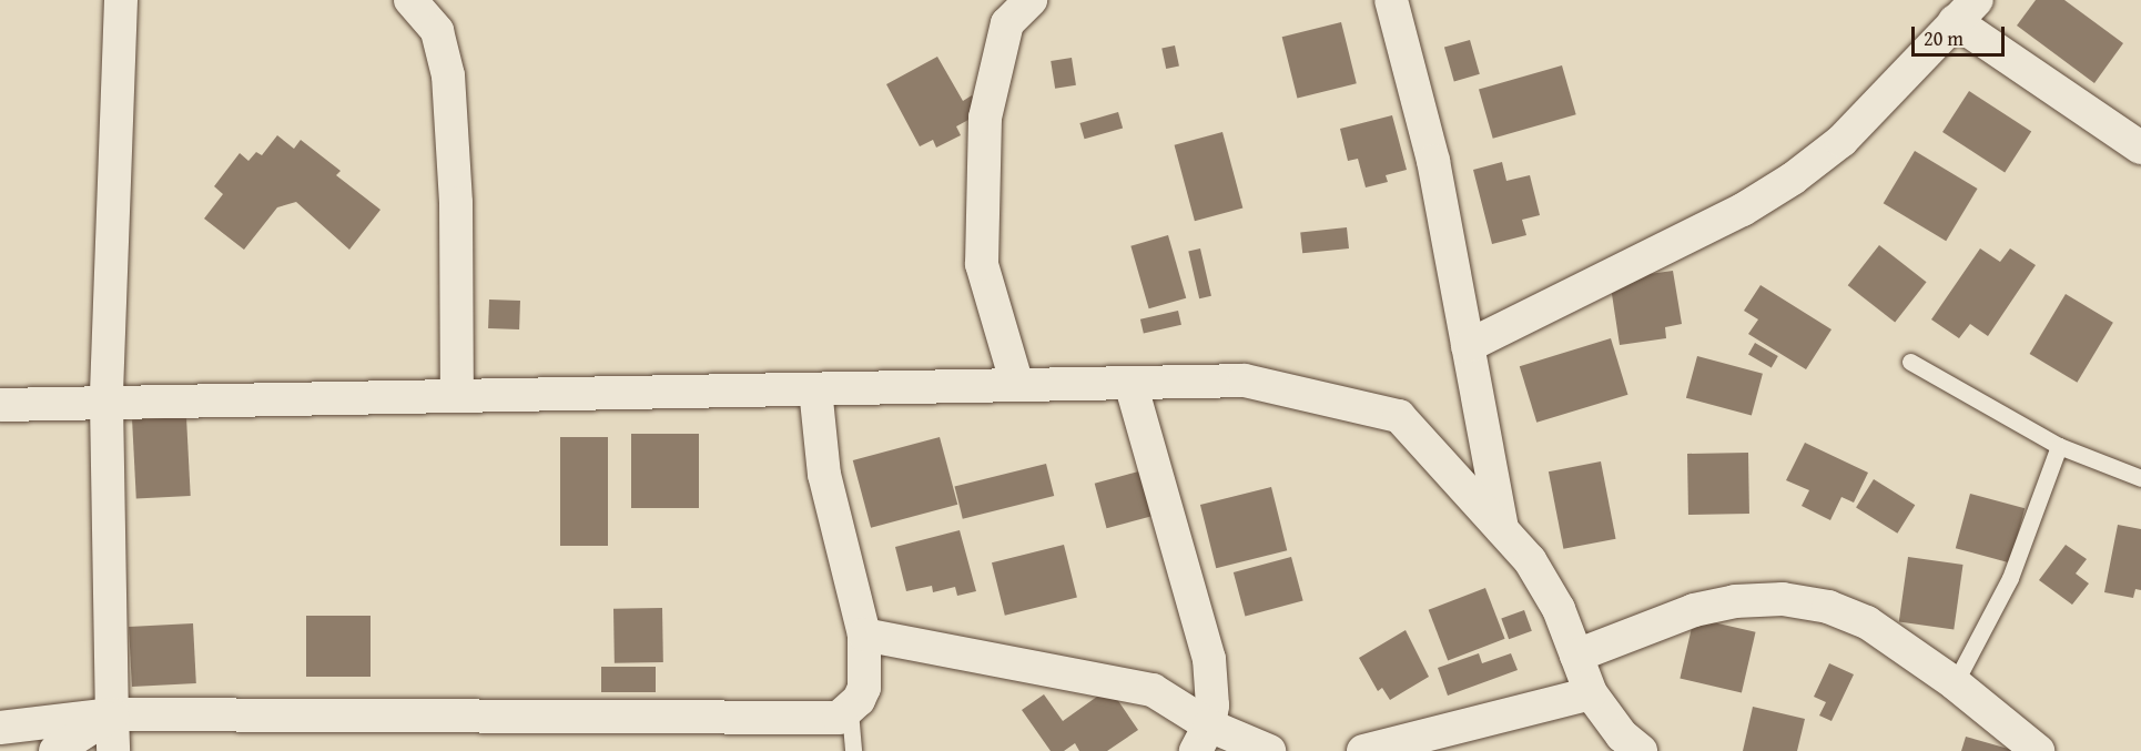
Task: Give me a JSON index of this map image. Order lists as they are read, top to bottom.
{
  "scale_bar": "20 m"
}
